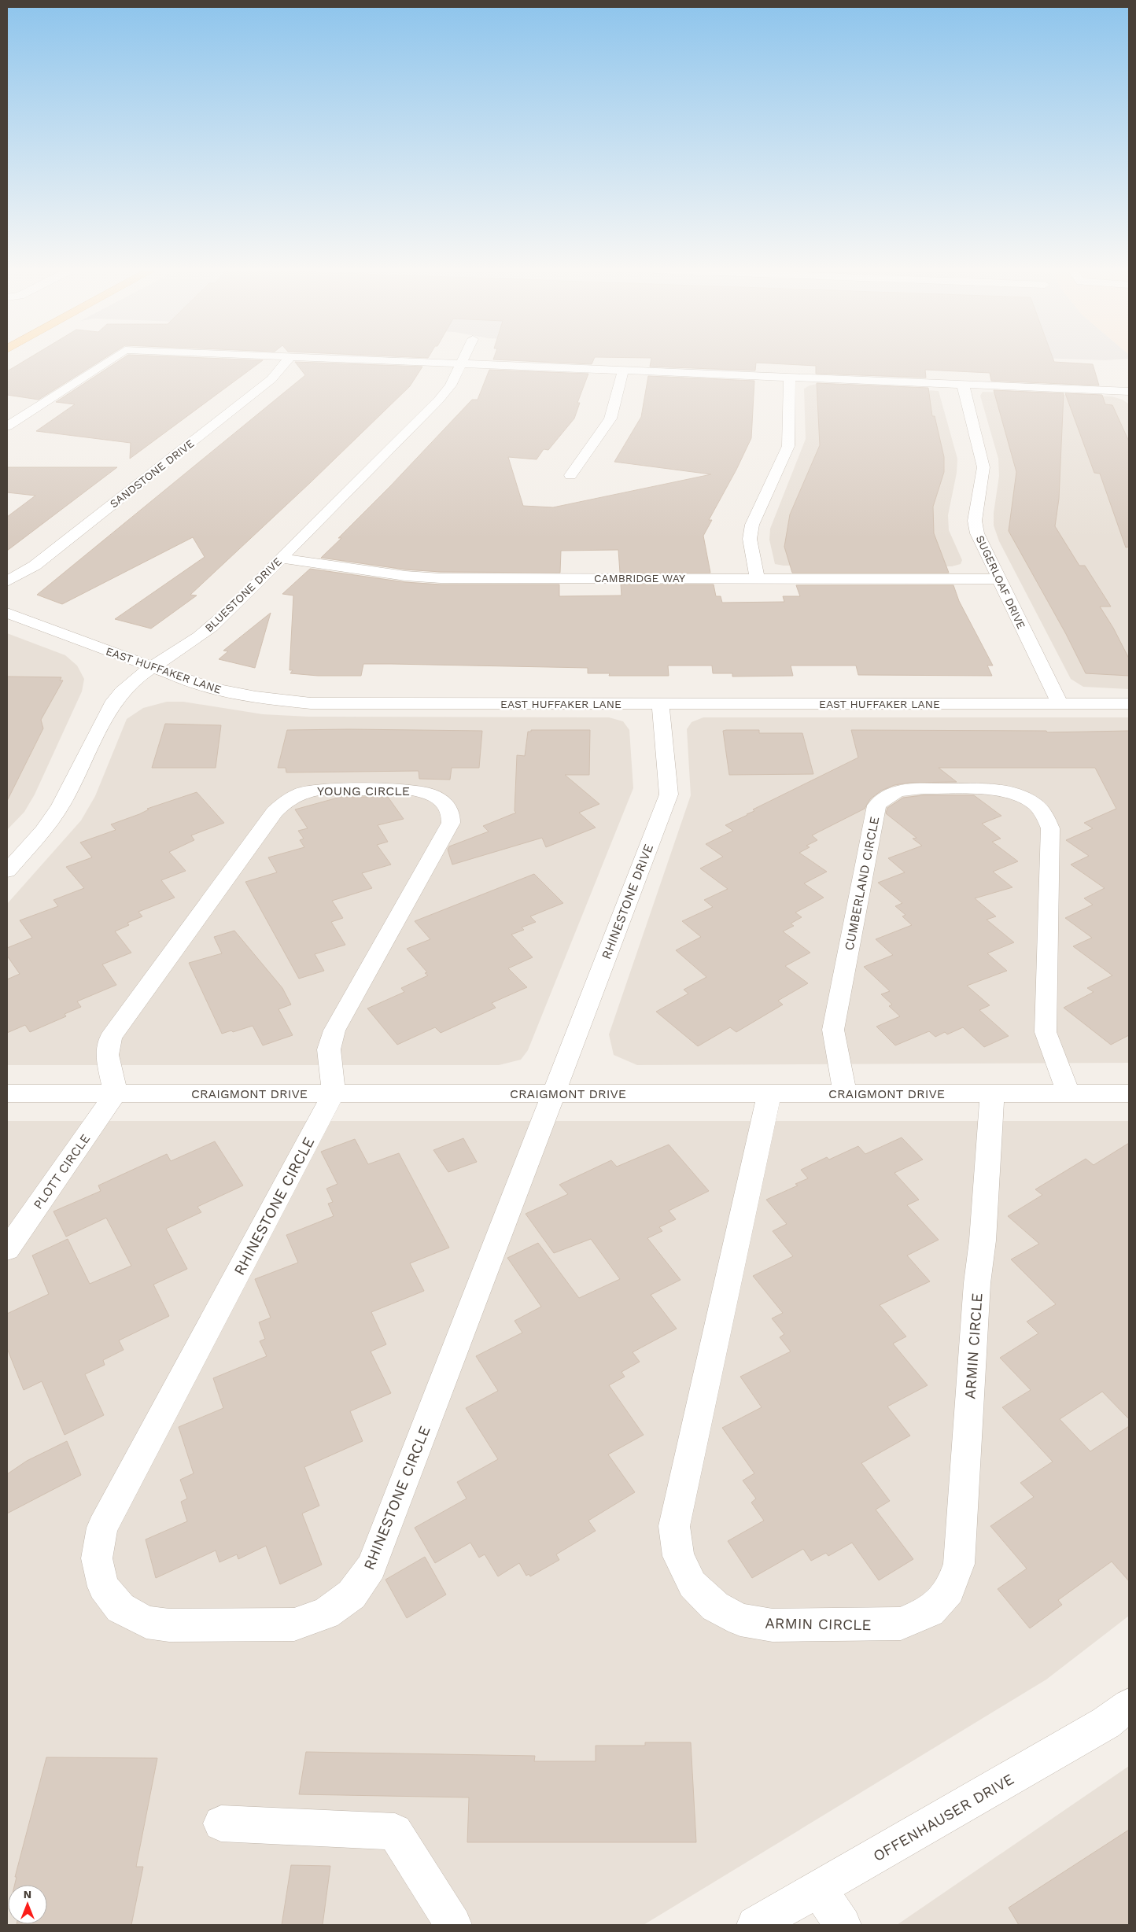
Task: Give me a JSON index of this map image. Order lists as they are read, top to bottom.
{
  "streets": {
    "street": [
      "SANDSTONE DRIVE",
      "CAMBRIDGE WAY",
      "SUGERLOAF DRIVE",
      "BLUESTONE DRIVE",
      "EAST HUFFAKER LANE",
      "YOUNG CIRCLE",
      "CUMBERLAND CIRCLE",
      "RHINESTONE DRIVE",
      "CRAIGMONT DRIVE",
      "PLOTT CIRCLE",
      "RHINESTONE CIRCLE",
      "ARMIN CIRCLE",
      "OFFENHAUSER DRIVE"
    ]
  },
  "crossings": [
    ["CAMBRIDGE WAY", "SUGERLOAF DRIVE"],
    ["CAMBRIDGE WAY", "BLUESTONE DRIVE"],
    ["SUGERLOAF DRIVE", "EAST HUFFAKER LANE"],
    ["BLUESTONE DRIVE", "EAST HUFFAKER LANE"],
    ["EAST HUFFAKER LANE", "RHINESTONE DRIVE"],
    ["YOUNG CIRCLE", "CRAIGMONT DRIVE"],
    ["YOUNG CIRCLE", "PLOTT CIRCLE"],
    ["YOUNG CIRCLE", "RHINESTONE CIRCLE"],
    ["CUMBERLAND CIRCLE", "CRAIGMONT DRIVE"],
    ["RHINESTONE DRIVE", "CRAIGMONT DRIVE"],
    ["RHINESTONE DRIVE", "RHINESTONE CIRCLE"],
    ["CRAIGMONT DRIVE", "PLOTT CIRCLE"],
    ["CRAIGMONT DRIVE", "RHINESTONE CIRCLE"],
    ["CRAIGMONT DRIVE", "ARMIN CIRCLE"]
  ],
  "north": "top"
}
